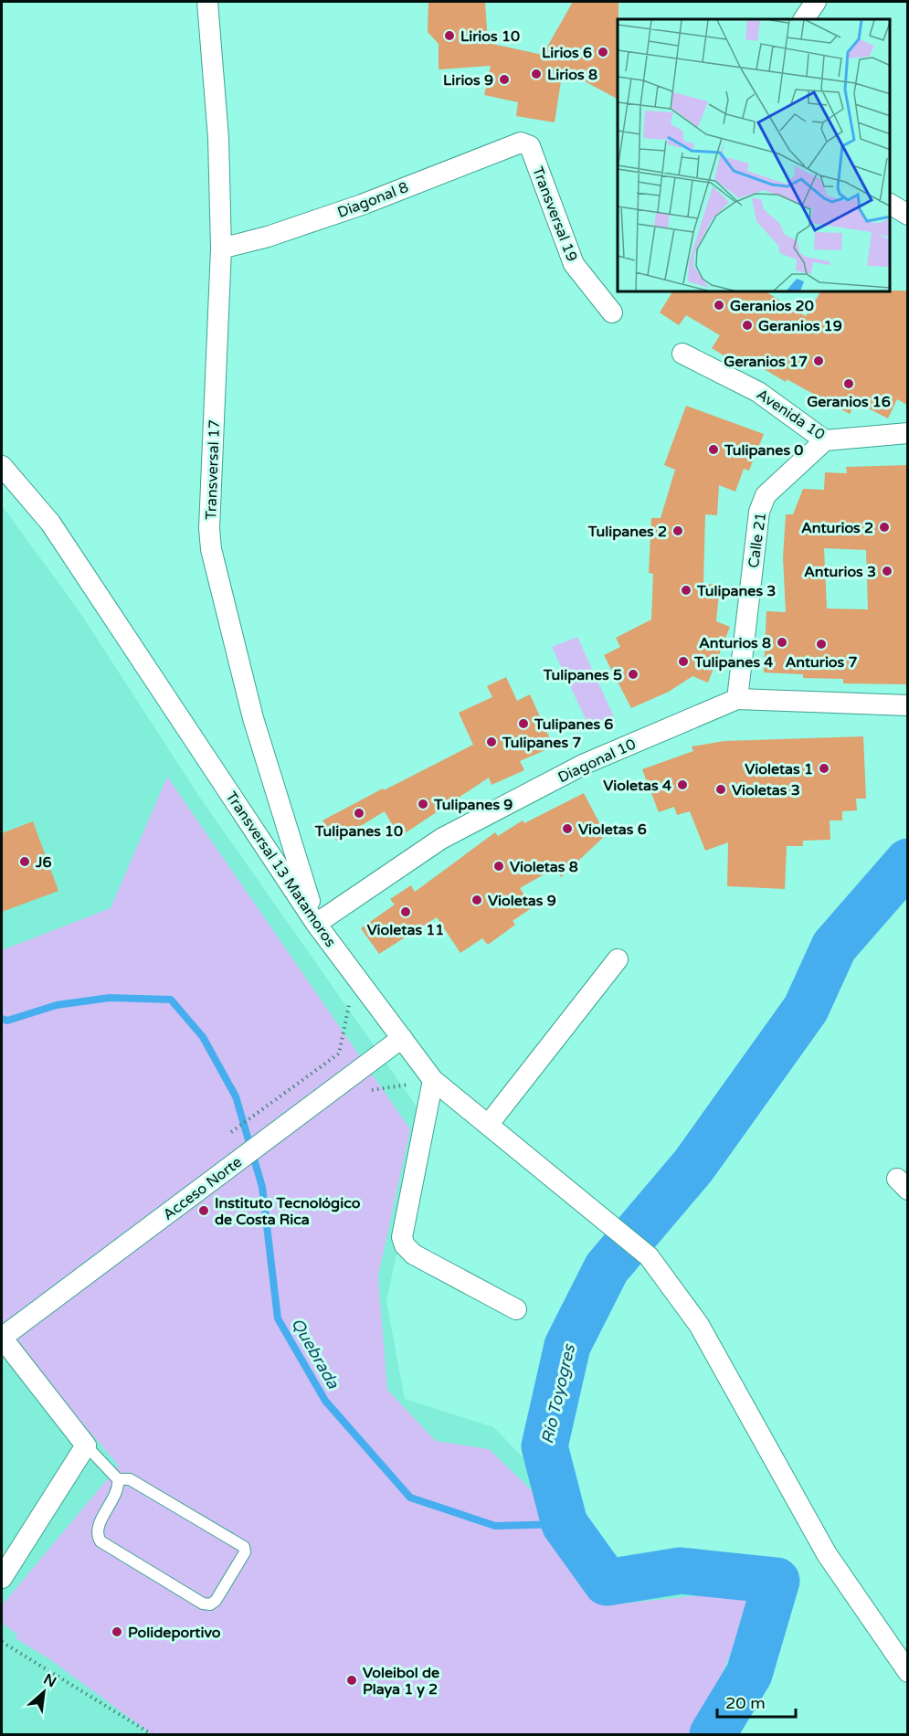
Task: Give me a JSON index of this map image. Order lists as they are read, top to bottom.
{
  "streets": {
    "street": [
      "Diagonal 8",
      "Transversal 19",
      "Avenida 10",
      "Transversal 17",
      "Calle 21",
      "Diagonal 10",
      "Transversal 13 Matamoros",
      "Acceso Norte"
    ]
  },
  "crossings": [
    ["Diagonal 8", "Transversal 19"],
    ["Diagonal 8", "Transversal 17"],
    ["Avenida 10", "Calle 21"],
    ["Transversal 17", "Diagonal 10"],
    ["Transversal 17", "Transversal 13 Matamoros"],
    ["Calle 21", "Diagonal 10"],
    ["Diagonal 10", "Transversal 13 Matamoros"],
    ["Transversal 13 Matamoros", "Acceso Norte"]
  ],
  "water": ["Quebrada", "Río Toyogres"],
  "places": [
    "Lirios 10",
    "Lirios 6",
    "Lirios 8",
    "Lirios 9",
    "Geranios 20",
    "Geranios 19",
    "Geranios 17",
    "Geranios 16",
    "Tulipanes 0",
    "Anturios 2",
    "Tulipanes 2",
    "Anturios 3",
    "Tulipanes 3",
    "Anturios 8",
    "Anturios 7",
    "Tulipanes 4",
    "Tulipanes 5",
    "Tulipanes 6",
    "Tulipanes 7",
    "Violetas 1",
    "Violetas 4",
    "Violetas 3",
    "Tulipanes 9",
    "Tulipanes 10",
    "Violetas 6",
    "J6",
    "Violetas 8",
    "Violetas 9",
    "Violetas 11",
    "Instituto Tecnológico de Costa Rica",
    "Polideportivo",
    "Voleibol de Playa 1 y 2"
  ],
  "scale_bar": "20 m",
  "north": "top right"
}
